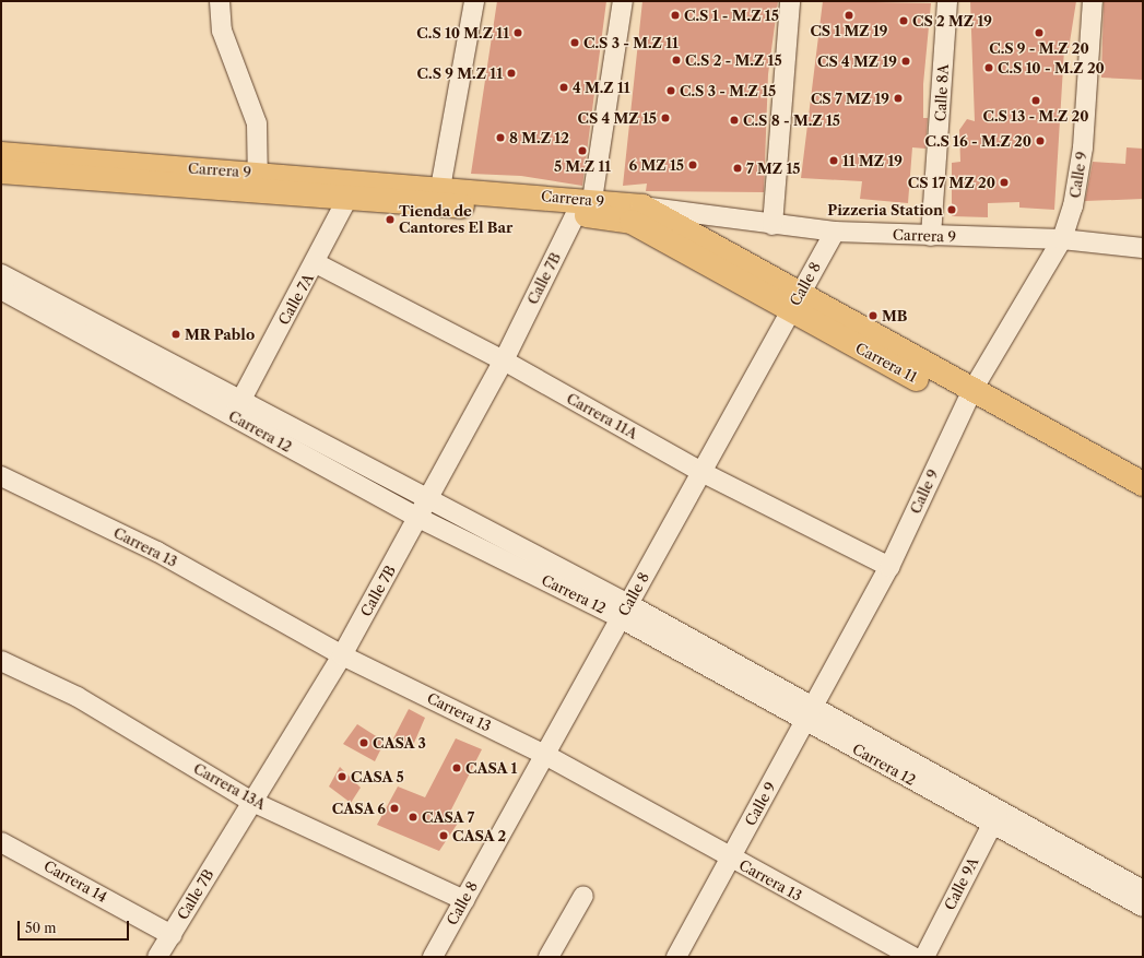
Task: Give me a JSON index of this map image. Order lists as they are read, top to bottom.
{
  "streets": {
    "main road": ["Carrera 9", "Carrera 11"],
    "street": [
      "Calle 8A",
      "Calle 9",
      "Calle 7B",
      "Calle 8",
      "Calle 7A",
      "Carrera 11A",
      "Carrera 12",
      "Carrera 13",
      "Carrera 13A",
      "Carrera 14",
      "Calle 9A"
    ]
  },
  "crossings": [
    ["Calle 8A", "Carrera 9"],
    ["Carrera 9", "Calle 9"],
    ["Carrera 9", "Calle 7B"],
    ["Carrera 9", "Calle 8"],
    ["Carrera 9", "Calle 7A"],
    ["Carrera 9", "Carrera 11"],
    ["Calle 9", "Carrera 11"],
    ["Calle 9", "Carrera 11A"],
    ["Calle 9", "Carrera 12"],
    ["Calle 9", "Carrera 13"],
    ["Calle 7B", "Carrera 11A"],
    ["Calle 7B", "Carrera 12"],
    ["Calle 7B", "Carrera 13"],
    ["Calle 7B", "Carrera 13A"],
    ["Calle 7B", "Carrera 14"],
    ["Calle 8", "Carrera 11"],
    ["Calle 8", "Carrera 11A"],
    ["Calle 8", "Carrera 12"],
    ["Calle 8", "Carrera 13"],
    ["Calle 8", "Carrera 13A"],
    ["Calle 7A", "Carrera 11A"],
    ["Calle 7A", "Carrera 12"],
    ["Carrera 12", "Calle 9A"]
  ],
  "places": [
    "C.S 1 - M.Z 15",
    "CS 1 MZ 19",
    "CS 2 MZ 19",
    "C.S 10 M.Z 11",
    "C.S 9 - M.Z 20",
    "C.S 3 - M.Z 11",
    "C.S 2 - M.Z 15",
    "CS 4 MZ 19",
    "C.S 10 - M.Z 20",
    "C.S 9 M.Z 11",
    "4 M.Z 11",
    "C.S 3 - M.Z 15",
    "CS 7 MZ 19",
    "C.S 13 - M.Z 20",
    "CS 4 MZ 15",
    "C.S 8 - M.Z 15",
    "8 M.Z 12",
    "C.S 16 - M.Z 20",
    "5 M.Z 11",
    "11 MZ 19",
    "6 MZ 15",
    "7 MZ 15",
    "CS 17 MZ 20",
    "Pizzeria Station",
    "Tienda de Cantores El Bar",
    "MB",
    "MR Pablo",
    "CASA 3",
    "CASA 1",
    "CASA 5",
    "CASA 6",
    "CASA 7",
    "CASA 2"
  ],
  "scale_bar": "50 m"
}
